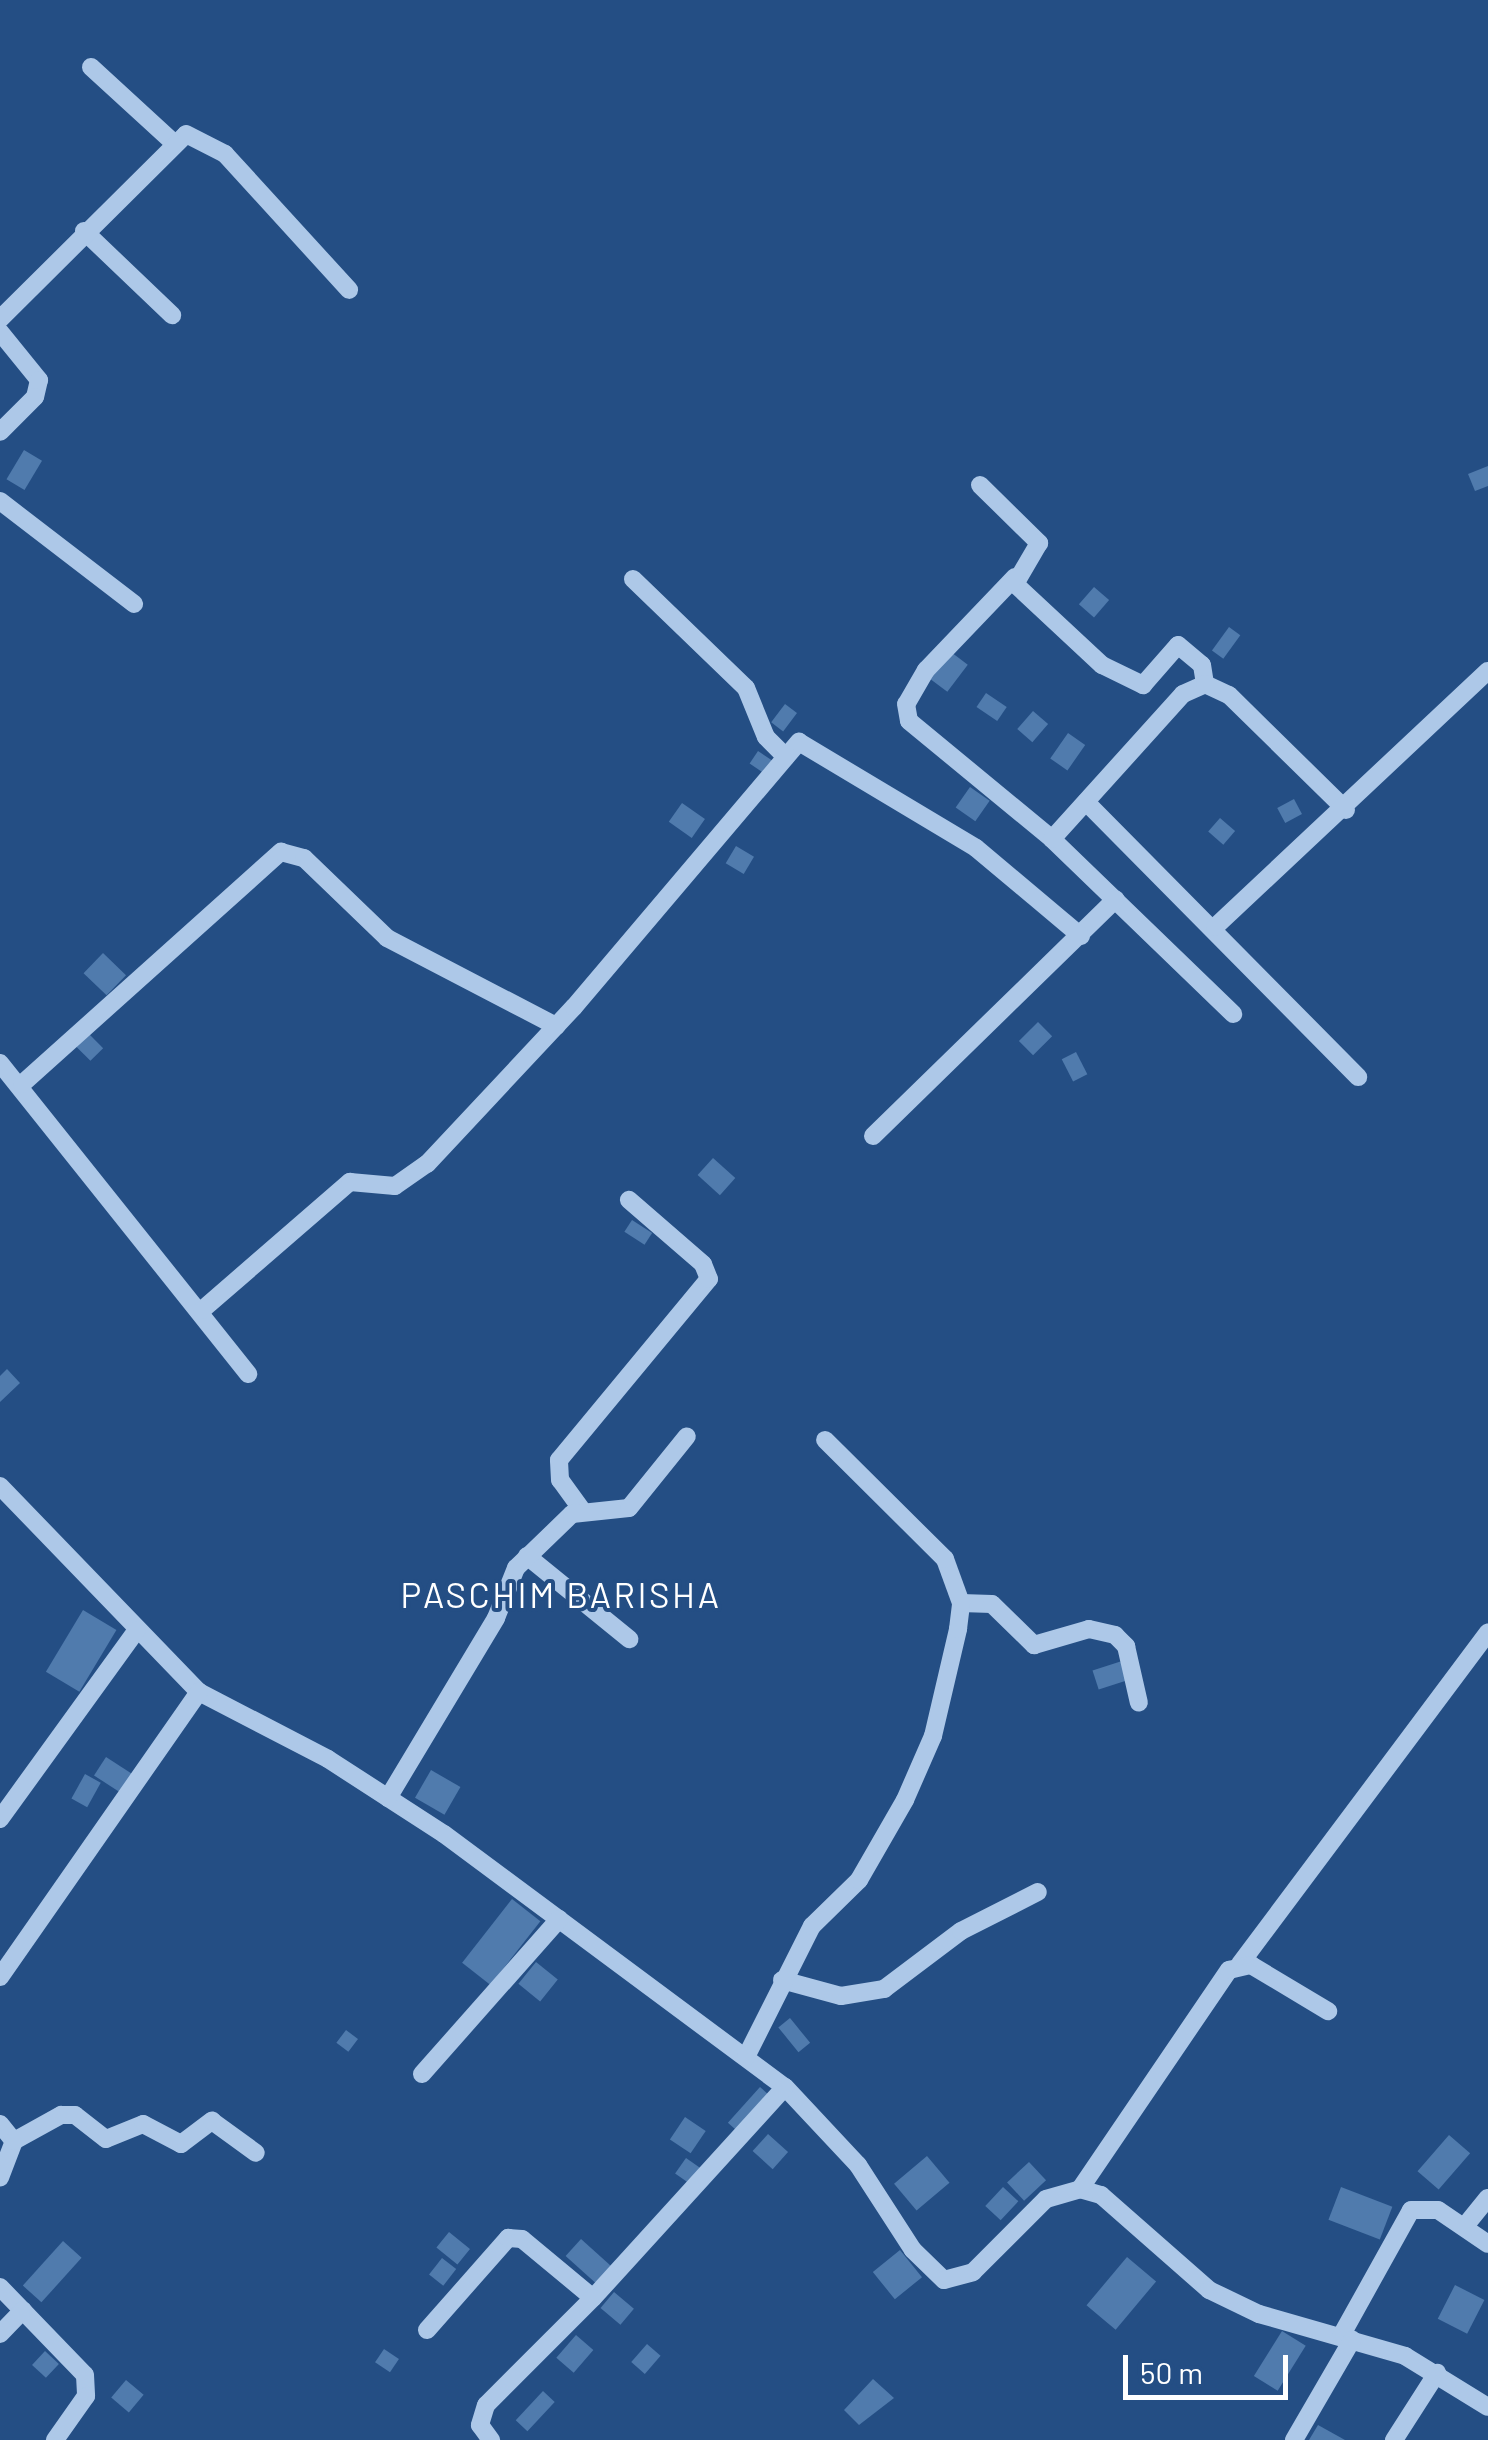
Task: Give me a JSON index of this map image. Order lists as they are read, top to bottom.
{
  "districts": ["PASCHIM BARISHA"],
  "scale_bar": "50 m"
}
